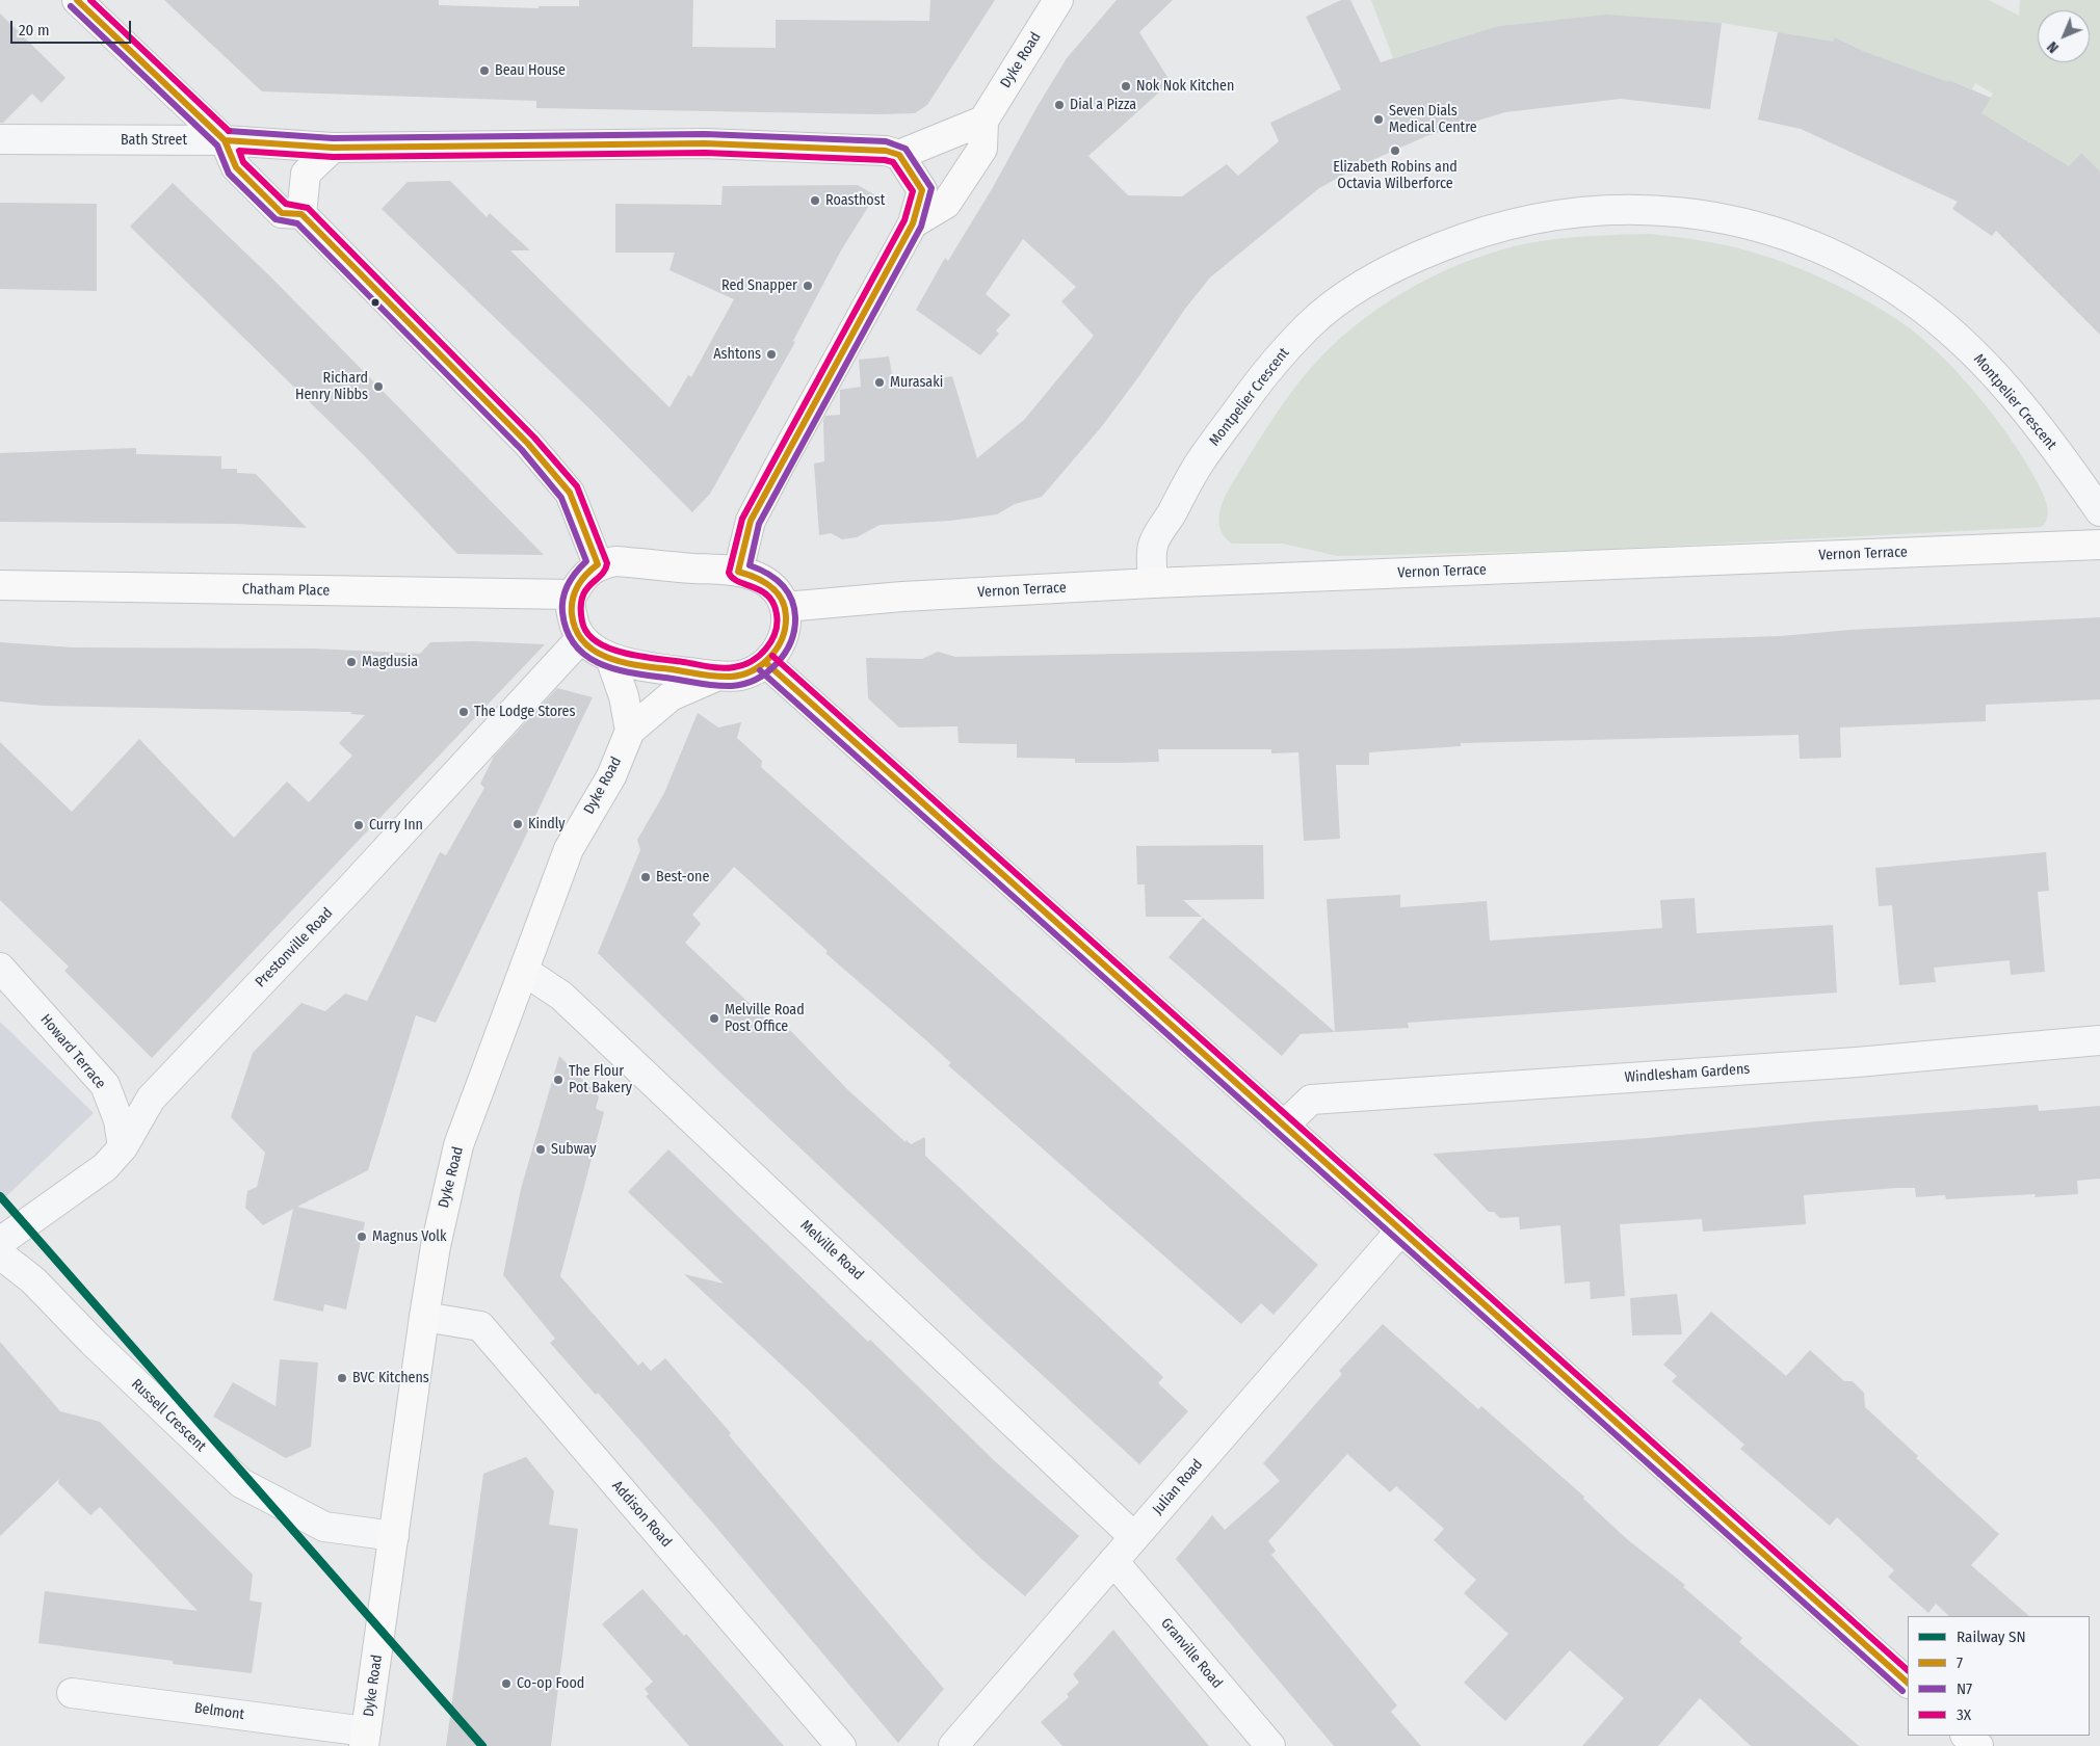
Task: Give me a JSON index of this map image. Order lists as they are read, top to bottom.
{
  "streets": {
    "main road": [
      "Dyke Road",
      "Bath Street",
      "Vernon Terrace",
      "Chatham Place"
    ],
    "street": [
      "Montpelier Crescent",
      "Prestonville Road",
      "Howard Terrace",
      "Windlesham Gardens",
      "Melville Road",
      "Russell Crescent",
      "Julian Road",
      "Addison Road",
      "Granville Road",
      "Belmont"
    ]
  },
  "crossings": [
    ["Dyke Road", "Prestonville Road"],
    ["Dyke Road", "Melville Road"],
    ["Dyke Road", "Russell Crescent"],
    ["Dyke Road", "Addison Road"],
    ["Dyke Road", "Belmont"],
    ["Montpelier Crescent", "Vernon Terrace"],
    ["Prestonville Road", "Howard Terrace"],
    ["Melville Road", "Julian Road"],
    ["Julian Road", "Granville Road"]
  ],
  "places": [
    "Beau House",
    "Nok Nok Kitchen",
    "Dial a Pizza",
    "Seven Dials Medical Centre",
    "Elizabeth Robins and Octavia Wilberforce",
    "Roasthost",
    "Red Snapper",
    "Ashtons",
    "Murasaki",
    "Richard Henry Nibbs",
    "Magdusia",
    "The Lodge Stores",
    "Kindly",
    "Curry Inn",
    "Best-one",
    "Melville Road Post Office",
    "The Flour Pot Bakery",
    "Subway",
    "Magnus Volk",
    "BVC Kitchens",
    "Co-op Food"
  ],
  "lines": [
    "transit line 7",
    "transit line 3X",
    "transit line N7",
    "rail line SN"
  ],
  "legend": [
    "Railway SN",
    "7",
    "N7",
    "3X"
  ],
  "scale_bar": "20 m",
  "north": "bottom left"
}
